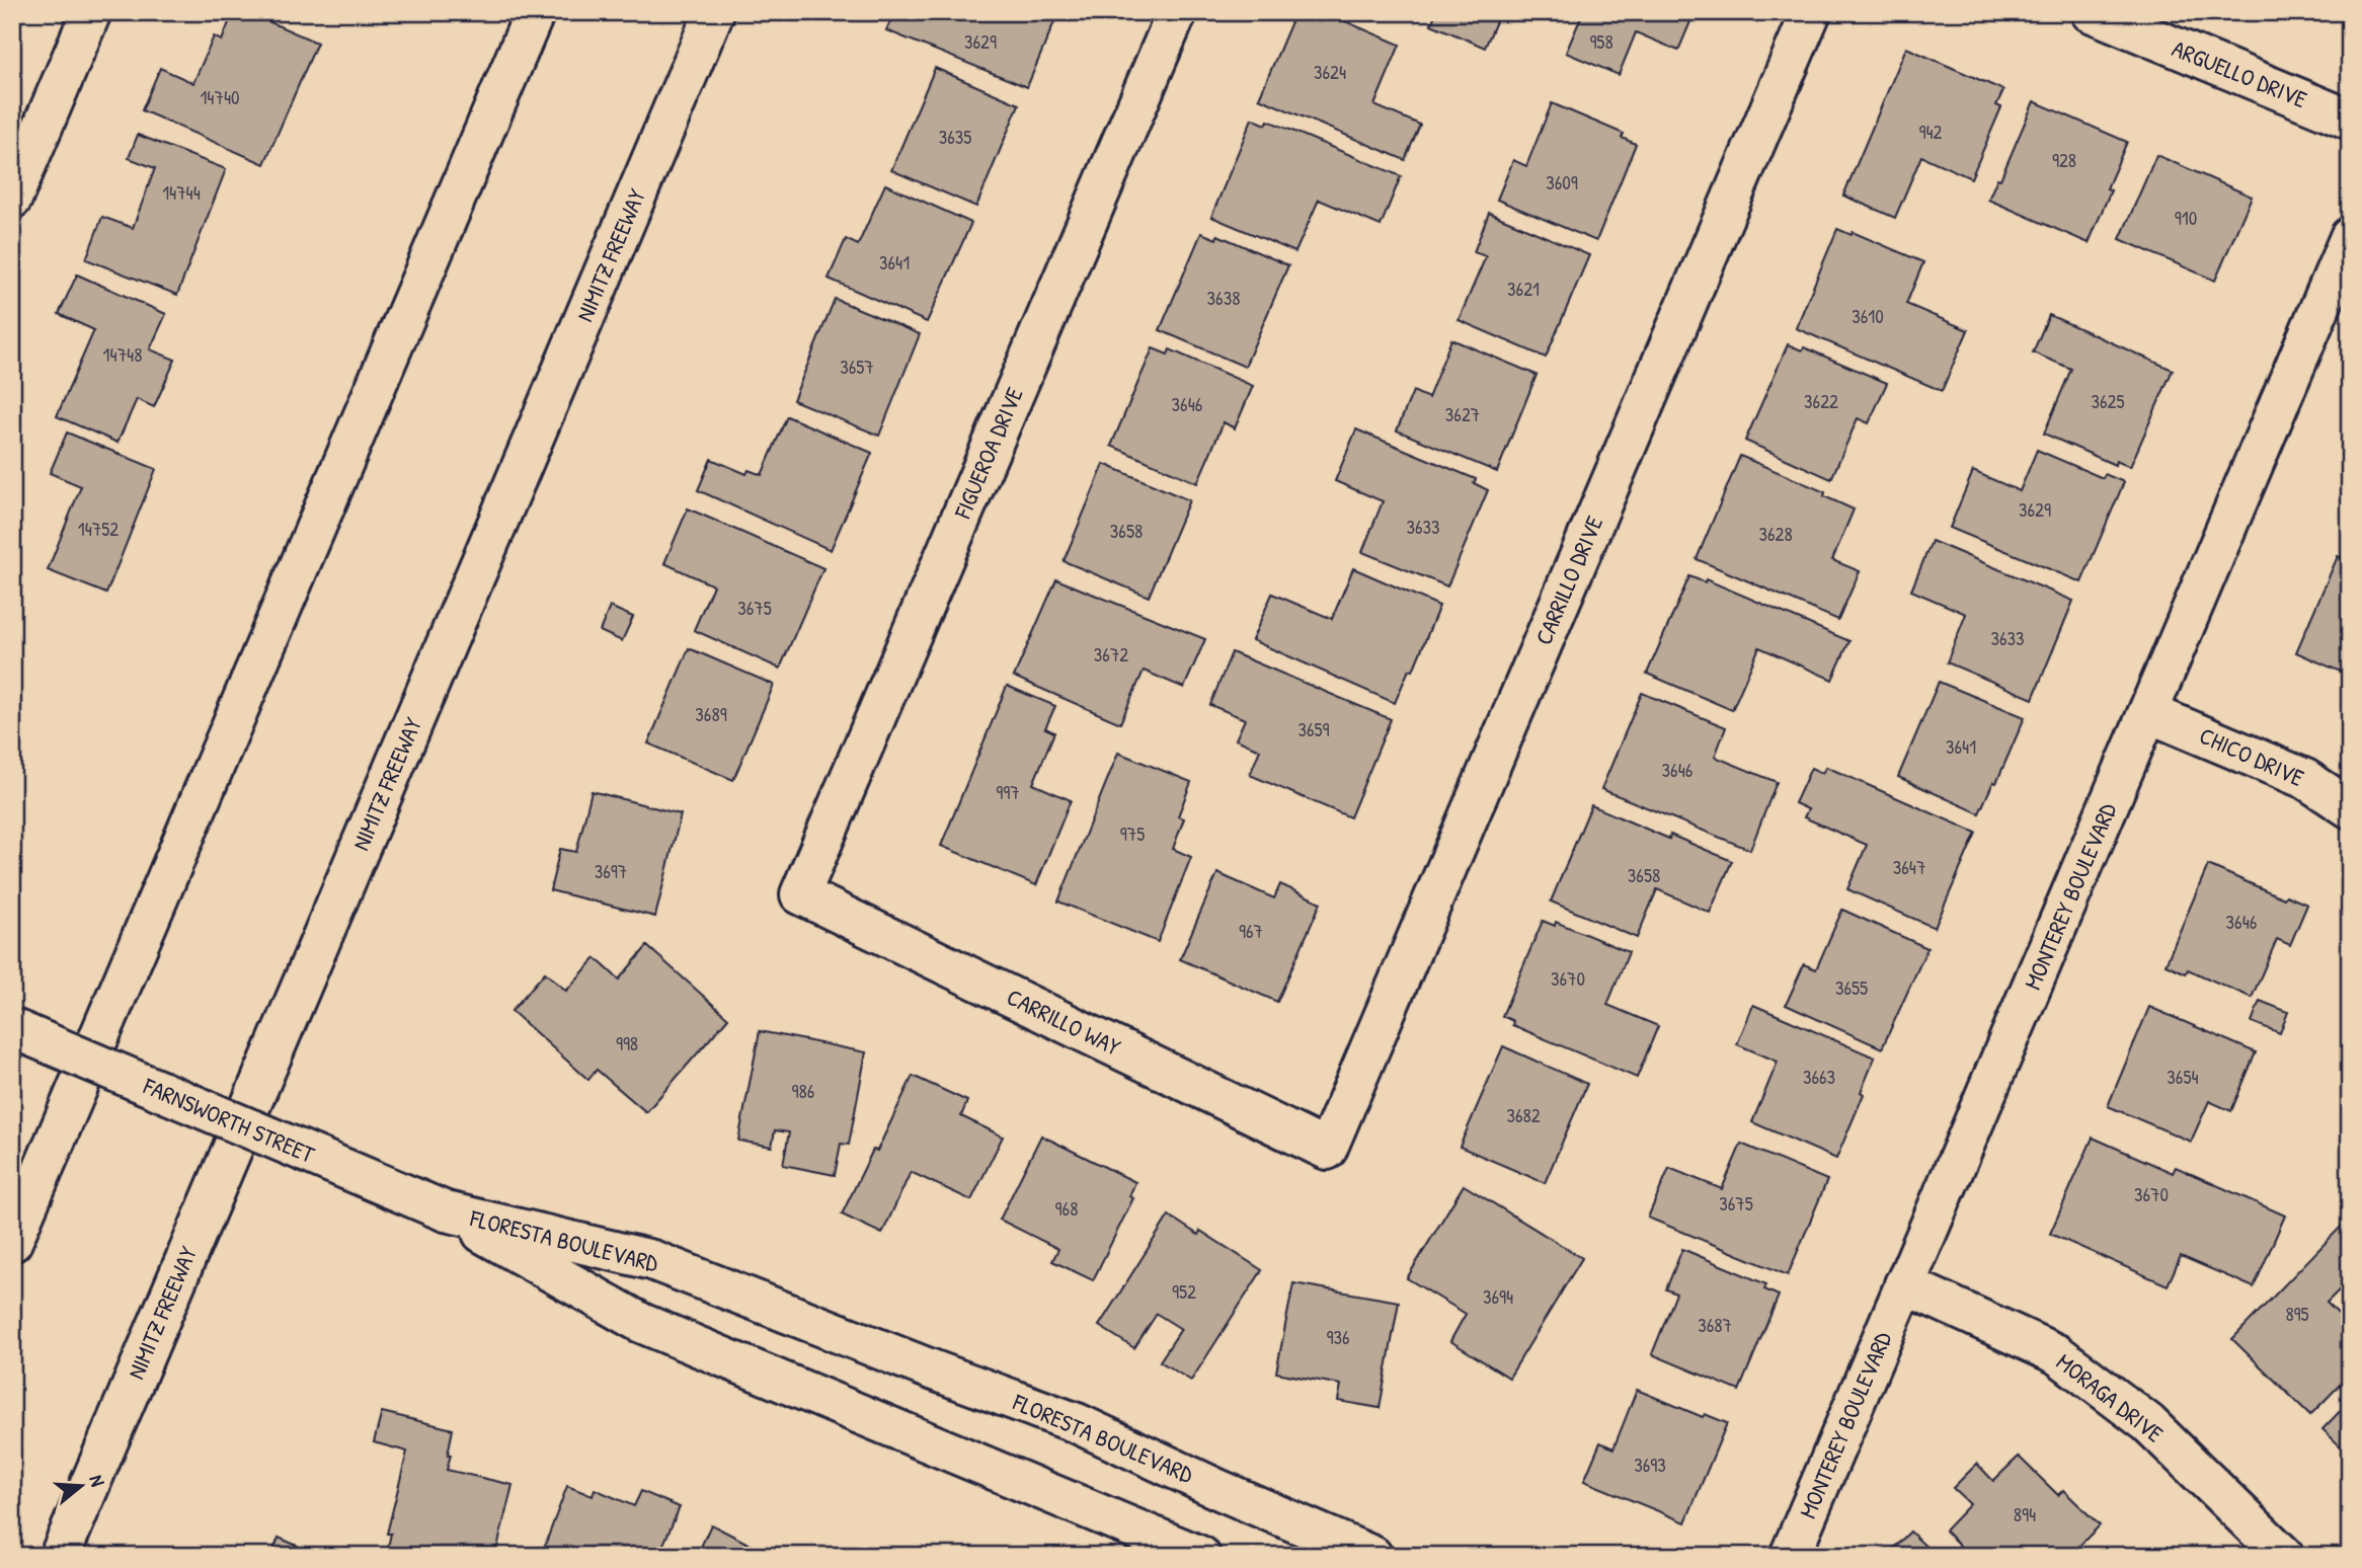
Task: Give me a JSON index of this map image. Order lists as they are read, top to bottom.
{
  "streets": {
    "main road": [
      "ARGUELLO DRIVE",
      "NIMITZ FREEWAY",
      "FIGUEROA DRIVE",
      "CARRILLO DRIVE",
      "CHICO DRIVE",
      "MONTEREY BOULEVARD",
      "CARRILLO WAY",
      "FARNSWORTH STREET",
      "FLORESTA BOULEVARD",
      "MORAGA DRIVE"
    ]
  },
  "crossings": [
    ["FIGUEROA DRIVE", "CARRILLO WAY"],
    ["CARRILLO DRIVE", "CARRILLO WAY"],
    ["CHICO DRIVE", "MONTEREY BOULEVARD"],
    ["MONTEREY BOULEVARD", "MORAGA DRIVE"],
    ["FARNSWORTH STREET", "FLORESTA BOULEVARD"]
  ],
  "house_numbers": [
    "3629",
    "958",
    "3624",
    "14740",
    "942",
    "3635",
    "928",
    "3609",
    "14744",
    "910",
    "3641",
    "3621",
    "3638",
    "3610",
    "14748",
    "3657",
    "3622",
    "3625",
    "3646",
    "3627",
    "3629",
    "3633",
    "14752",
    "3658",
    "3628",
    "3675",
    "3633",
    "3672",
    "3689",
    "3659",
    "3641",
    "3646",
    "997",
    "975",
    "3647",
    "3697",
    "3658",
    "3646",
    "967",
    "3670",
    "3655",
    "998",
    "3663",
    "3654",
    "986",
    "3682",
    "3670",
    "3675",
    "968",
    "952",
    "3694",
    "895",
    "3687",
    "936",
    "3693",
    "894"
  ],
  "north": "right"
}
